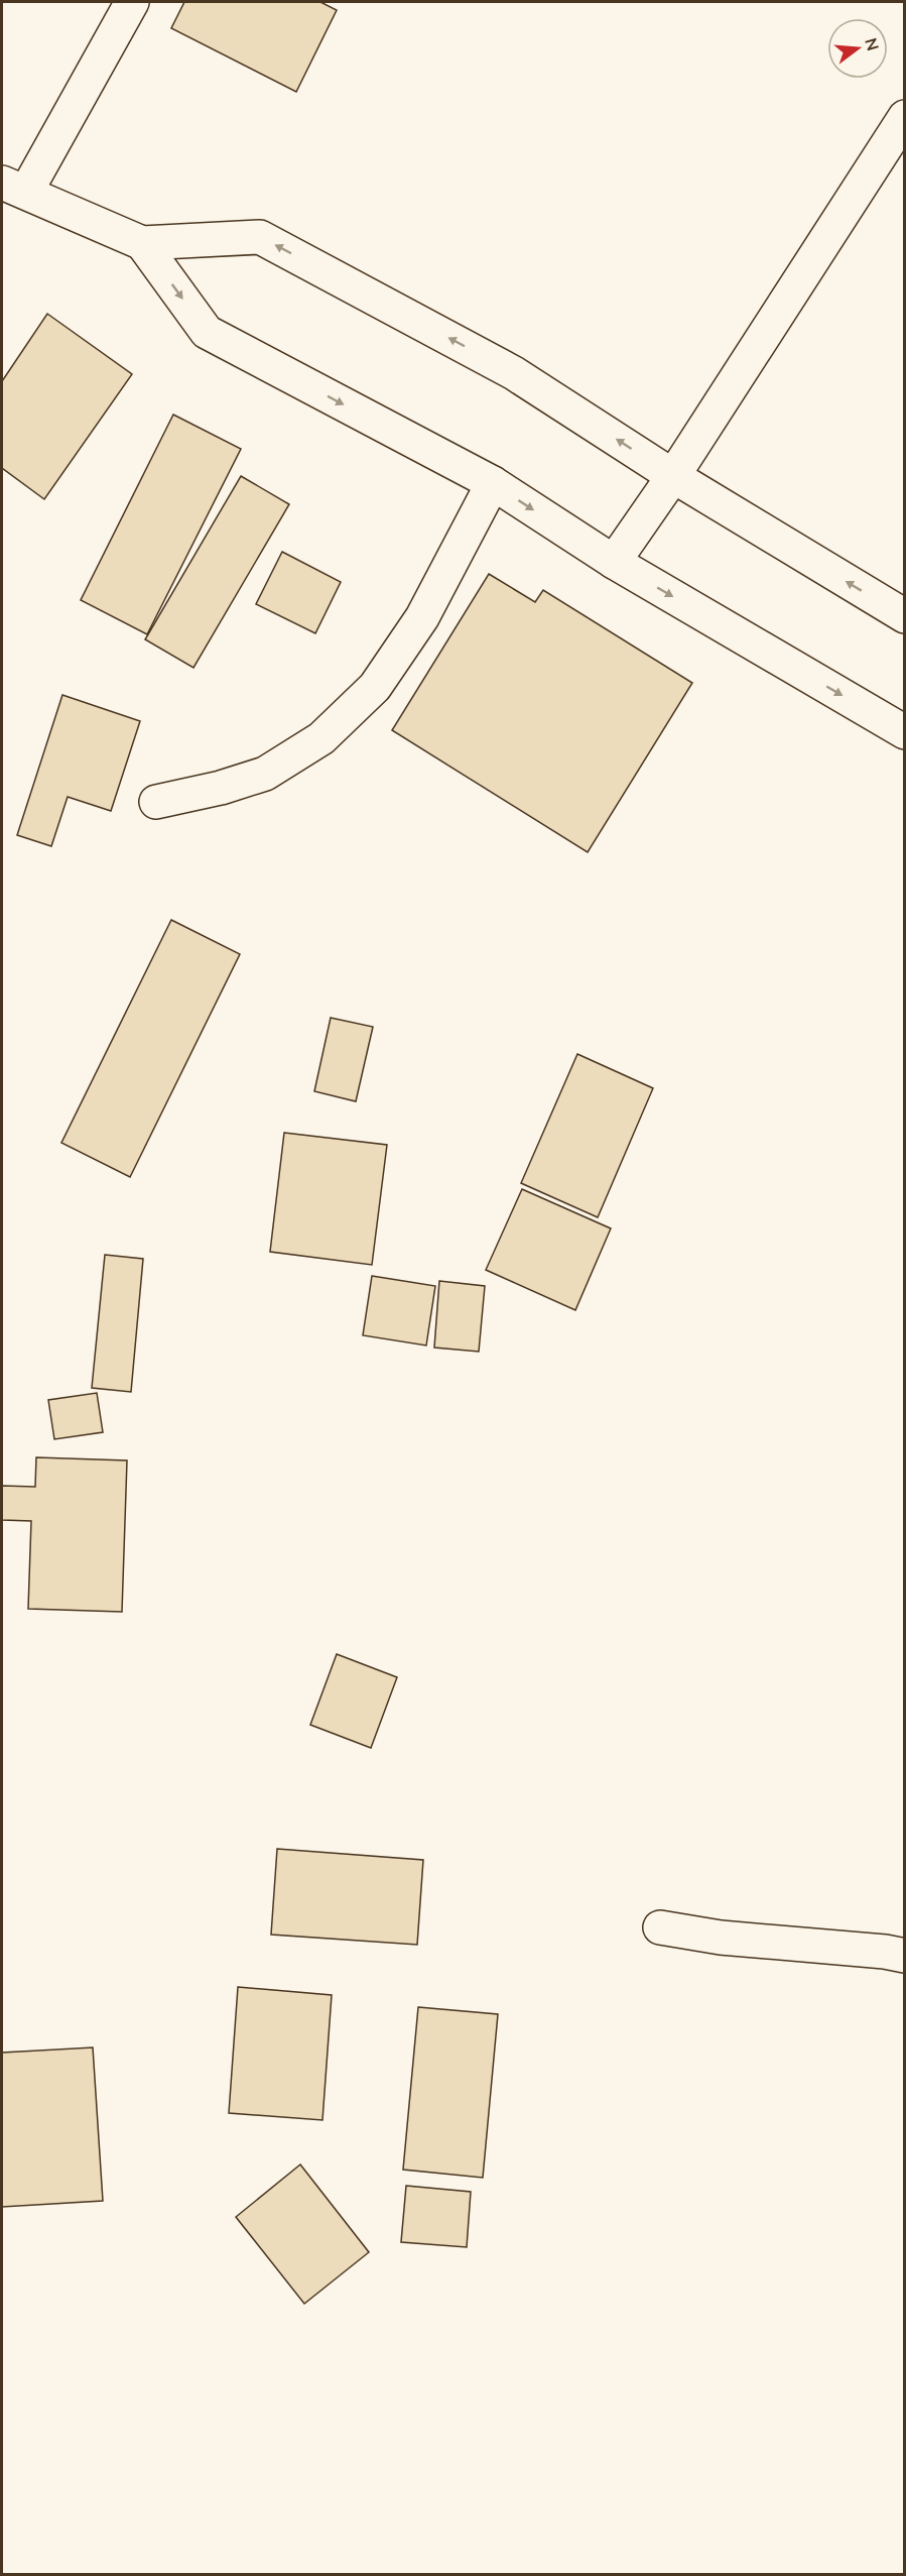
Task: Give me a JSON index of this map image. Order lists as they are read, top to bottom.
{
  "north": "right"
}
